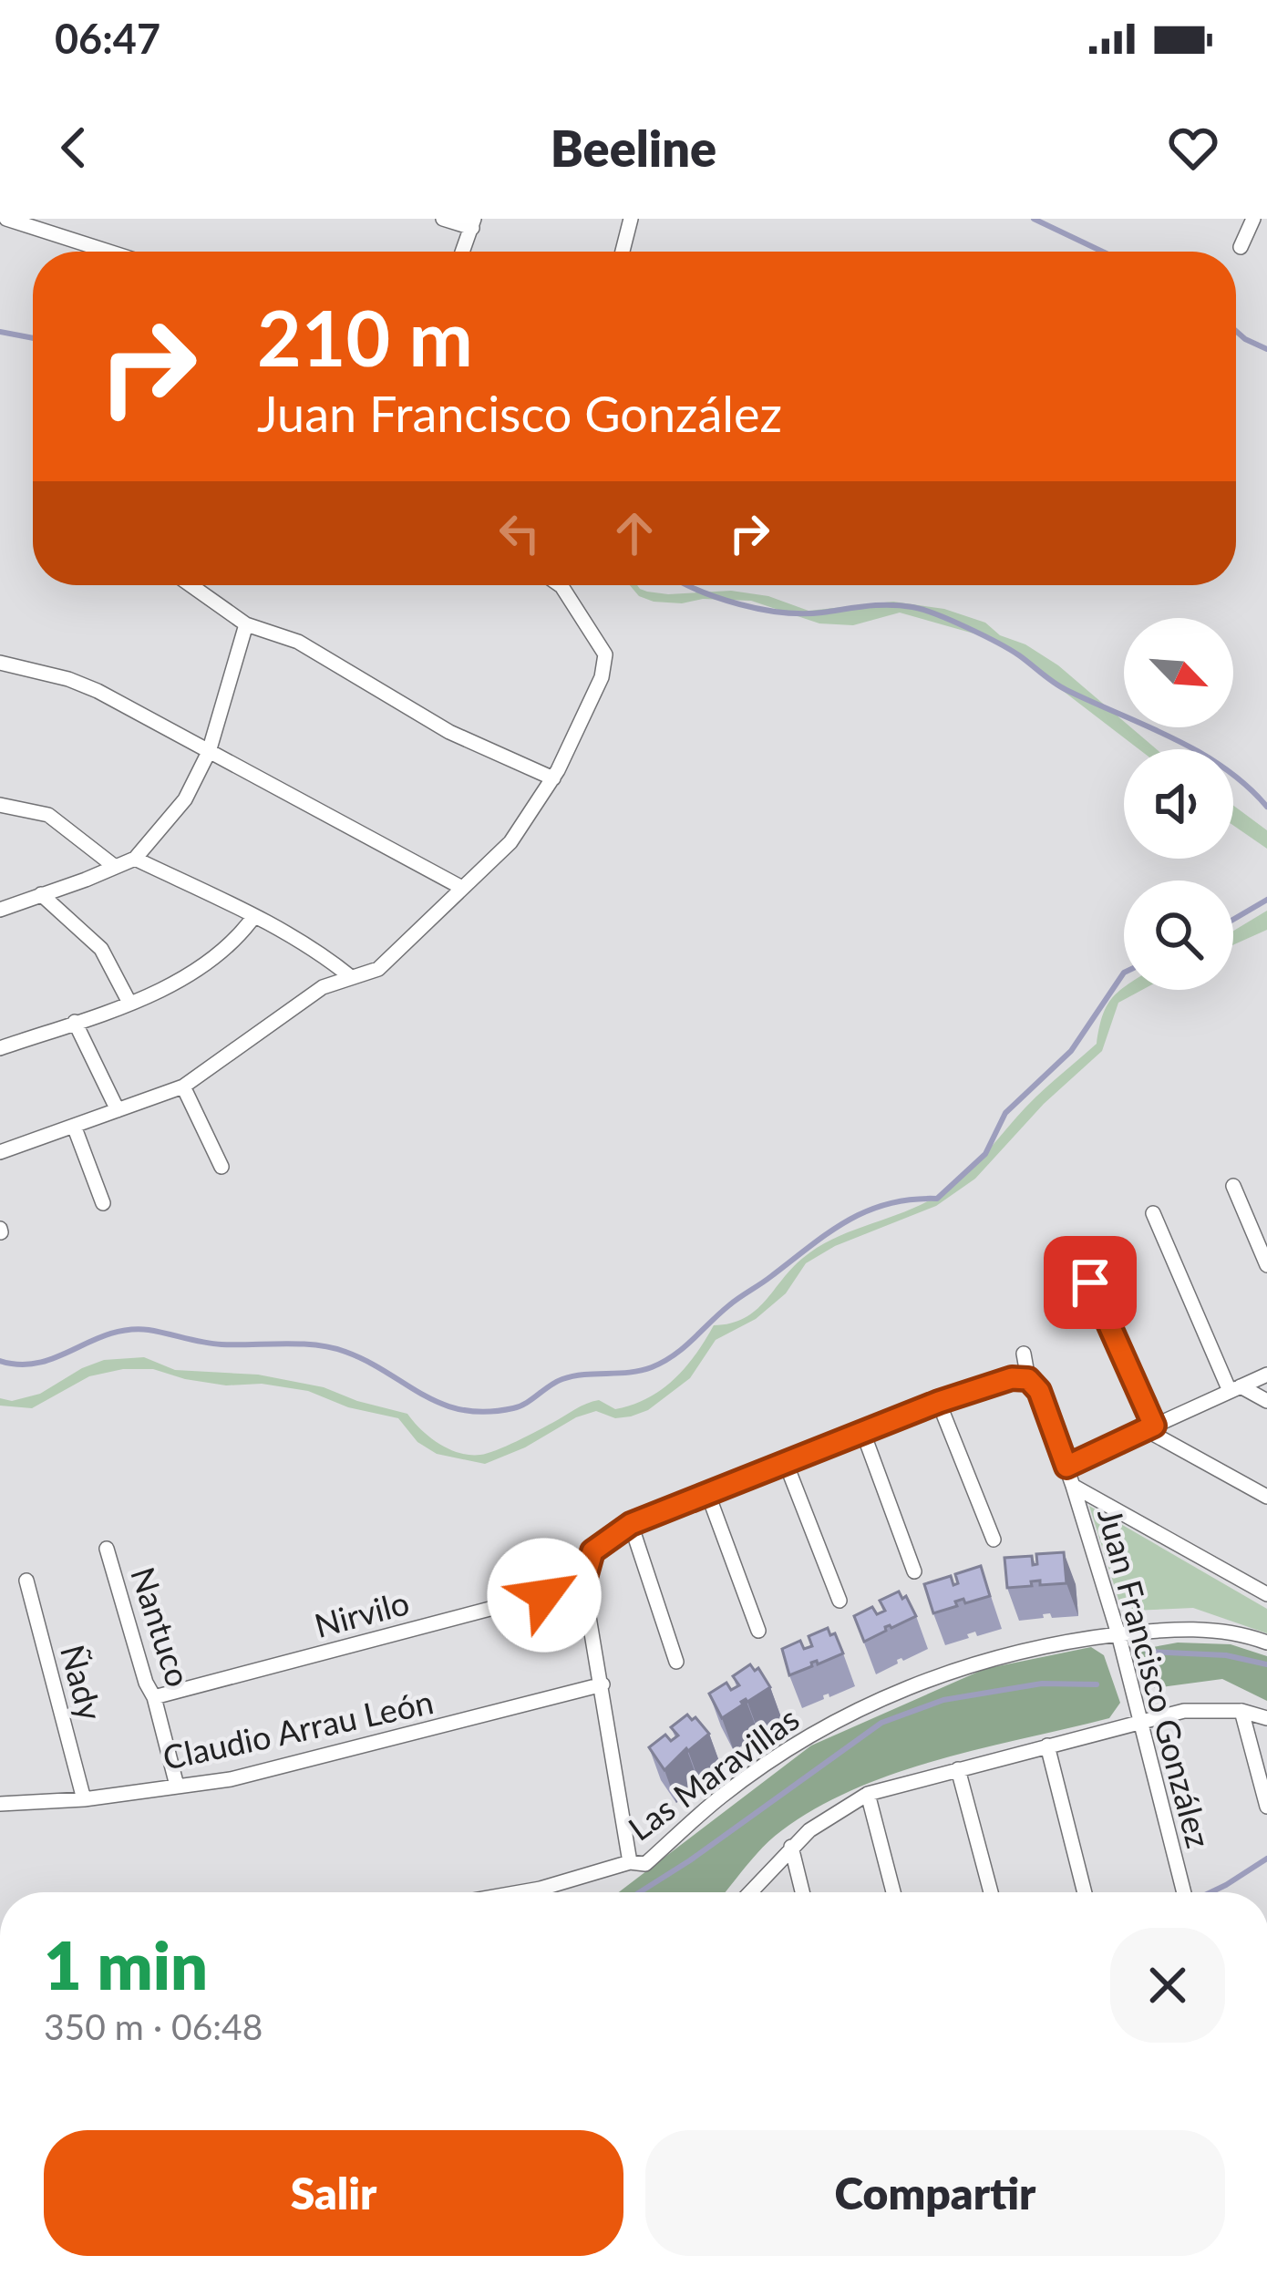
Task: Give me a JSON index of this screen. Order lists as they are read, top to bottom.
{
  "streets": {
    "street": [
      "Nirvilo",
      "Nantuco",
      "Juan Francisco González",
      "Ñady",
      "Claudio Arrau León",
      "Las Maravillas"
    ]
  },
  "crossings": [
    ["Nirvilo", "Nantuco"],
    ["Nantuco", "Claudio Arrau León"],
    ["Juan Francisco González", "Las Maravillas"],
    ["Ñady", "Claudio Arrau León"]
  ],
  "north": "bottom right",
  "page": {
    "status": "06:47",
    "header": "Beeline",
    "turn": ["210 m", "Juan Francisco González"],
    "heading": ["1 min", "350 m · 06:48"],
    "buttons": ["Salir", "Compartir"]
  }
}
